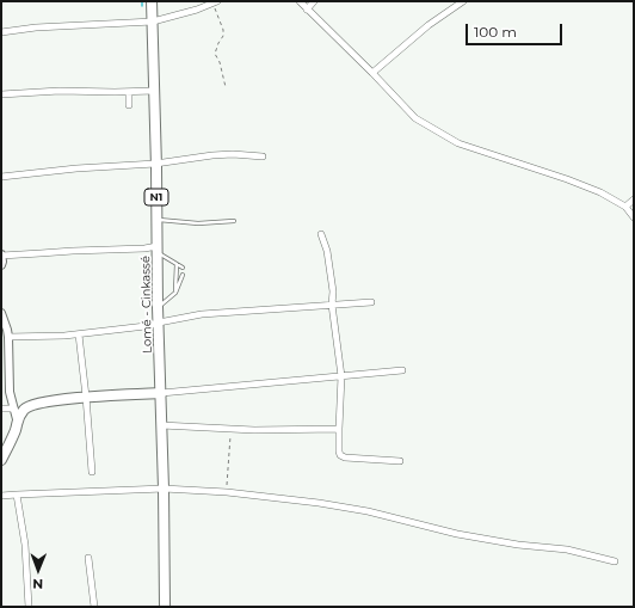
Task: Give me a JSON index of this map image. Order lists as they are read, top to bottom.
{
  "streets": {
    "main road": ["N1", "Lomé - Cinkassé"]
  },
  "scale_bar": "100 m",
  "north": "bottom"
}
